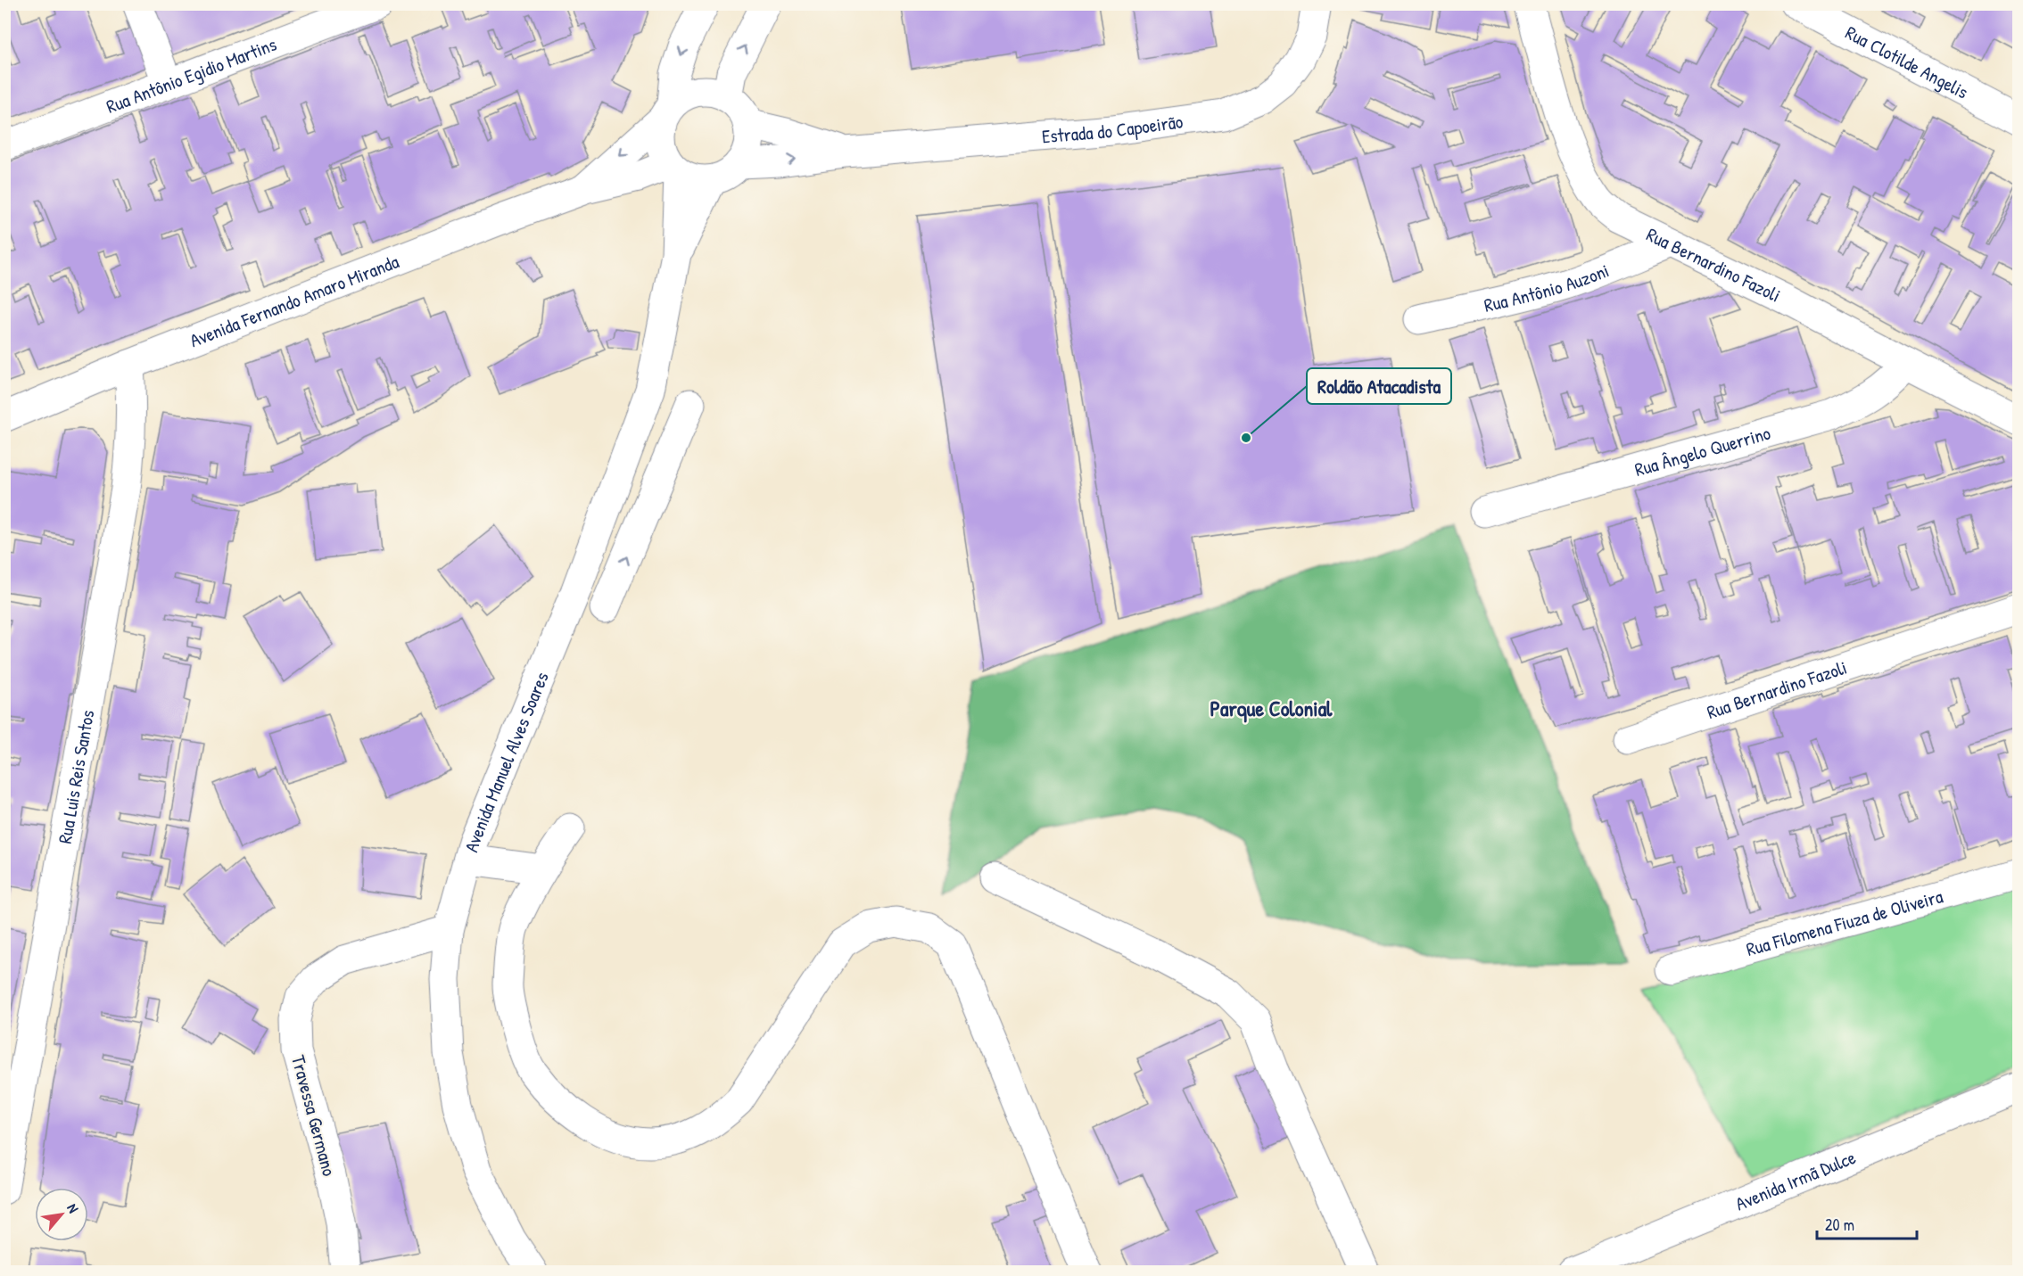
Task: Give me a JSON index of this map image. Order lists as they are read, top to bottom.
{
  "streets": {
    "street": [
      "Rua Clotilde Angelis",
      "Rua Antônio Egidio Martins",
      "Estrada do Capoeirão",
      "Rua Bernardino Fazoli",
      "Rua Antônio Auzoni",
      "Avenida Fernando Amaro Miranda",
      "Rua Ângelo Querrino",
      "Avenida Manuel Alves Soares",
      "Rua Luis Reis Santos",
      "Rua Filomena Fiuza de Oliveira",
      "Travessa Germano",
      "Avenida Irmã Dulce"
    ]
  },
  "crossings": [
    ["Estrada do Capoeirão", "Avenida Fernando Amaro Miranda"],
    ["Estrada do Capoeirão", "Avenida Manuel Alves Soares"],
    ["Rua Bernardino Fazoli", "Rua Antônio Auzoni"],
    ["Rua Bernardino Fazoli", "Rua Ângelo Querrino"],
    ["Avenida Fernando Amaro Miranda", "Avenida Manuel Alves Soares"],
    ["Avenida Fernando Amaro Miranda", "Rua Luis Reis Santos"],
    ["Avenida Manuel Alves Soares", "Travessa Germano"]
  ],
  "districts": ["Parque Colonial"],
  "places": ["Roldão Atacadista"],
  "scale_bar": "20 m",
  "north": "top right"
}
